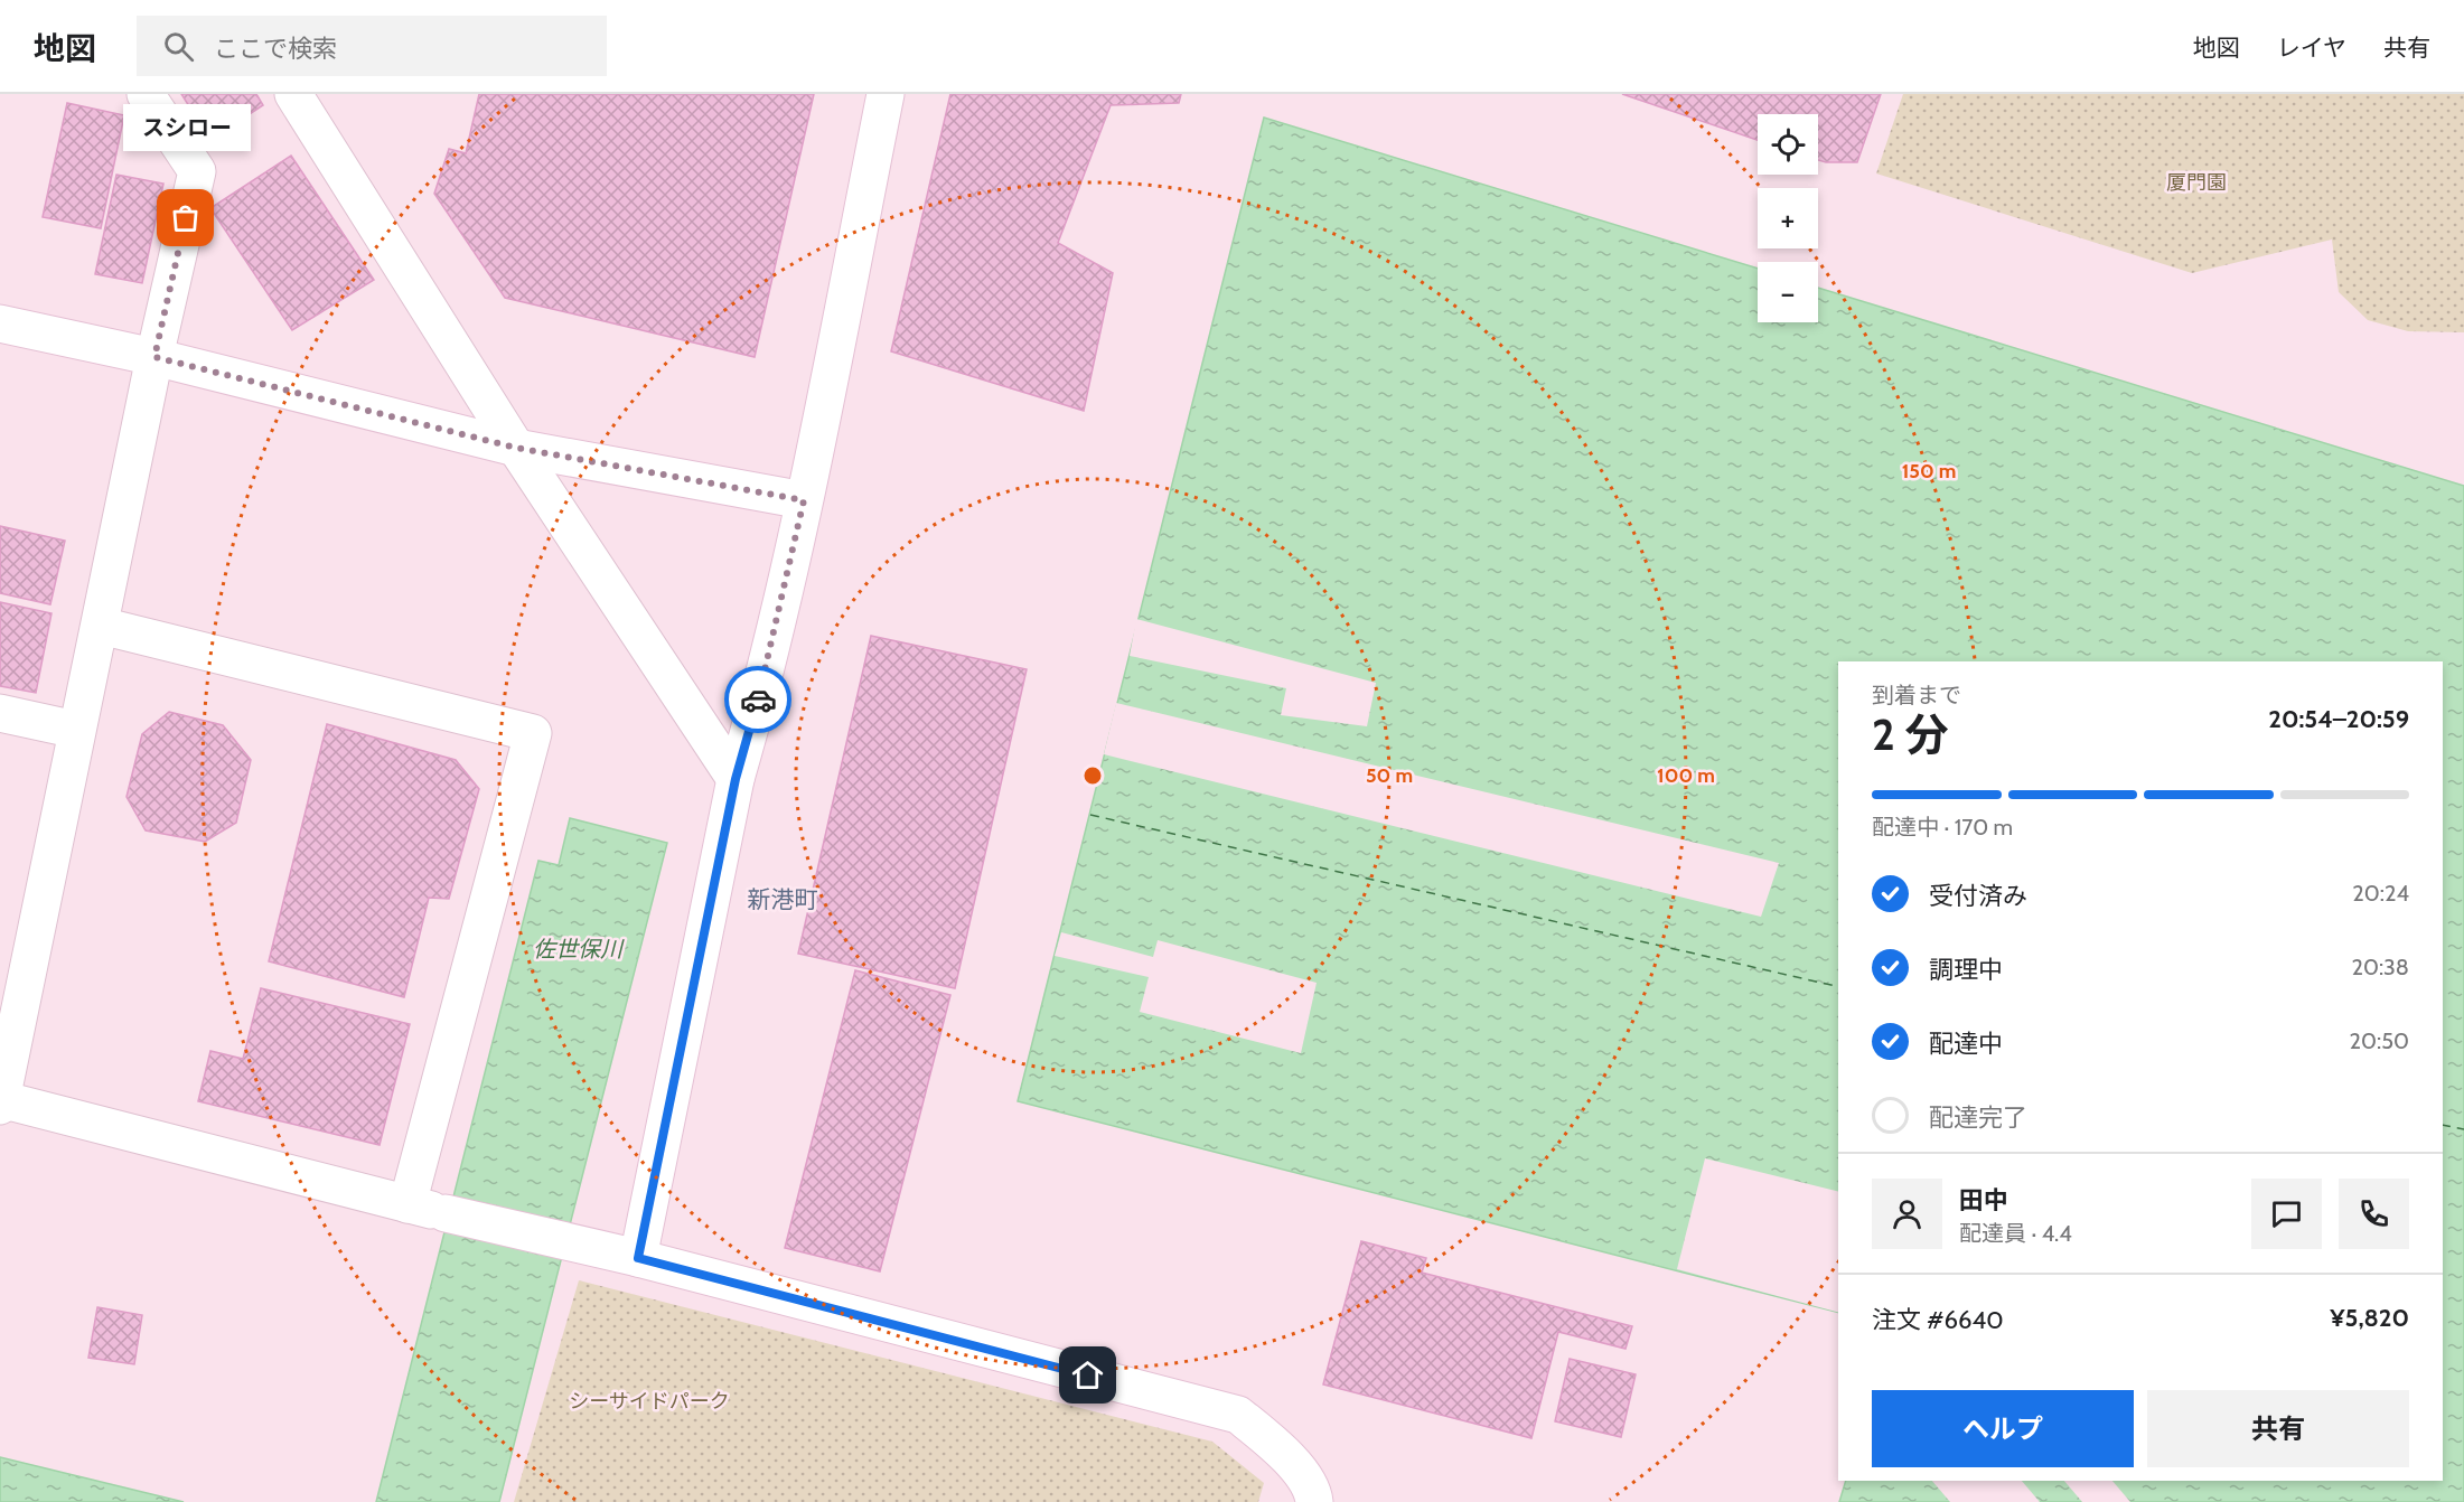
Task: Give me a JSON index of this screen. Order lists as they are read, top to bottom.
{
  "districts": ["新港町"],
  "water": ["佐世保川"],
  "parks": ["厦門園", "シーサイドパーク"],
  "places": ["スシロー"],
  "page": {
    "header": "地図",
    "search": "ここで検索",
    "nav": ["地図", "レイヤ", "共有"],
    "bubble": "スシロー",
    "map_buttons": ["+", "−"],
    "heading": ["2 分", "到着まで", "20:54–20:59"],
    "panel": [
      "田中",
      "配達員 · 4.4",
      "注文 #6640",
      "¥5,820"
    ],
    "bar": "配達中 · 170 m",
    "list": [
      ["受付済み", "20:24"],
      ["調理中", "20:38"],
      ["配達中", "20:50"],
      "配達完了"
    ],
    "buttons": ["ヘルプ", "共有"]
  },
  "rings": ["150 m", "50 m", "100 m"]
}
